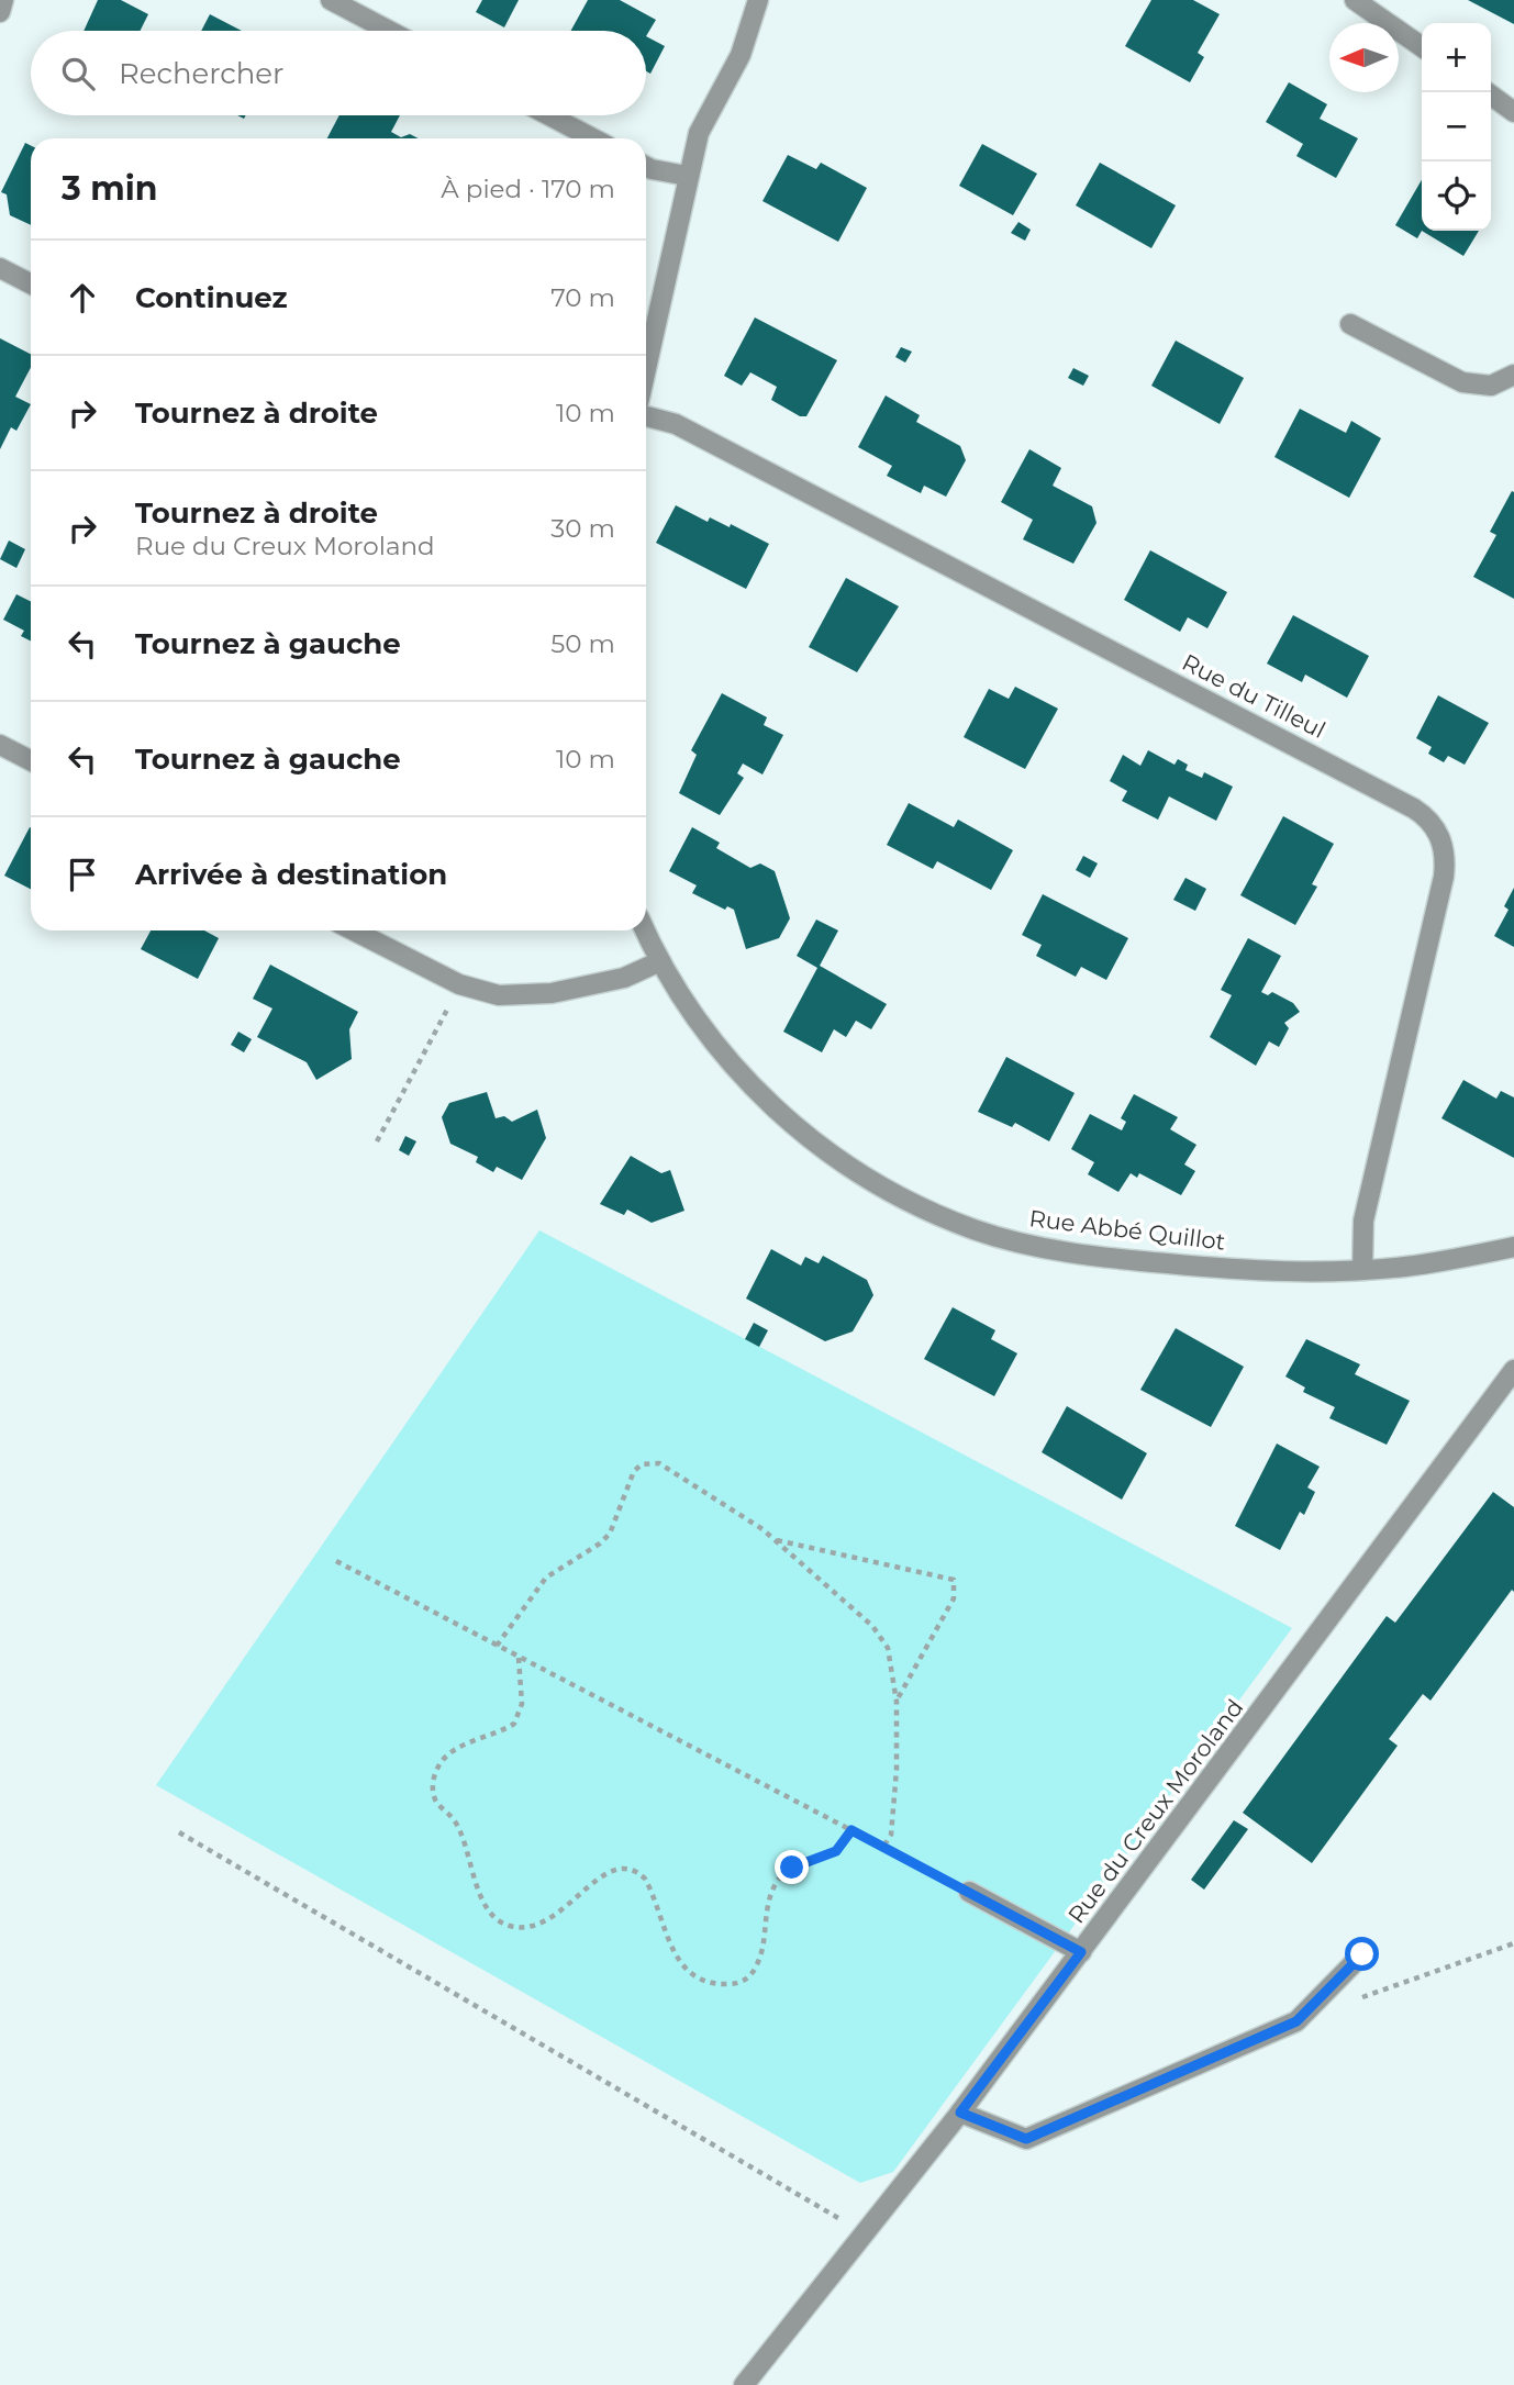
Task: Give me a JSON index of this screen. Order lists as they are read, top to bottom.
{
  "streets": {
    "street": ["Rue du Tilleul", "Rue Abbé Quillot", "Rue du Creux Moroland"]
  },
  "crossings": [
    ["Rue du Tilleul", "Rue Abbé Quillot"]
  ],
  "north": "left",
  "page": {
    "map_buttons": ["+", "−"],
    "search": "Rechercher",
    "heading": ["3 min", "À pied · 170 m"],
    "list": [
      ["Continuez", "70 m"],
      ["Tournez à droite", "10 m"],
      ["Tournez à droite", "Rue du Creux Moroland", "30 m"],
      ["Tournez à gauche", "50 m"],
      ["Tournez à gauche", "10 m"],
      "Arrivée à destination"
    ]
  }
}
